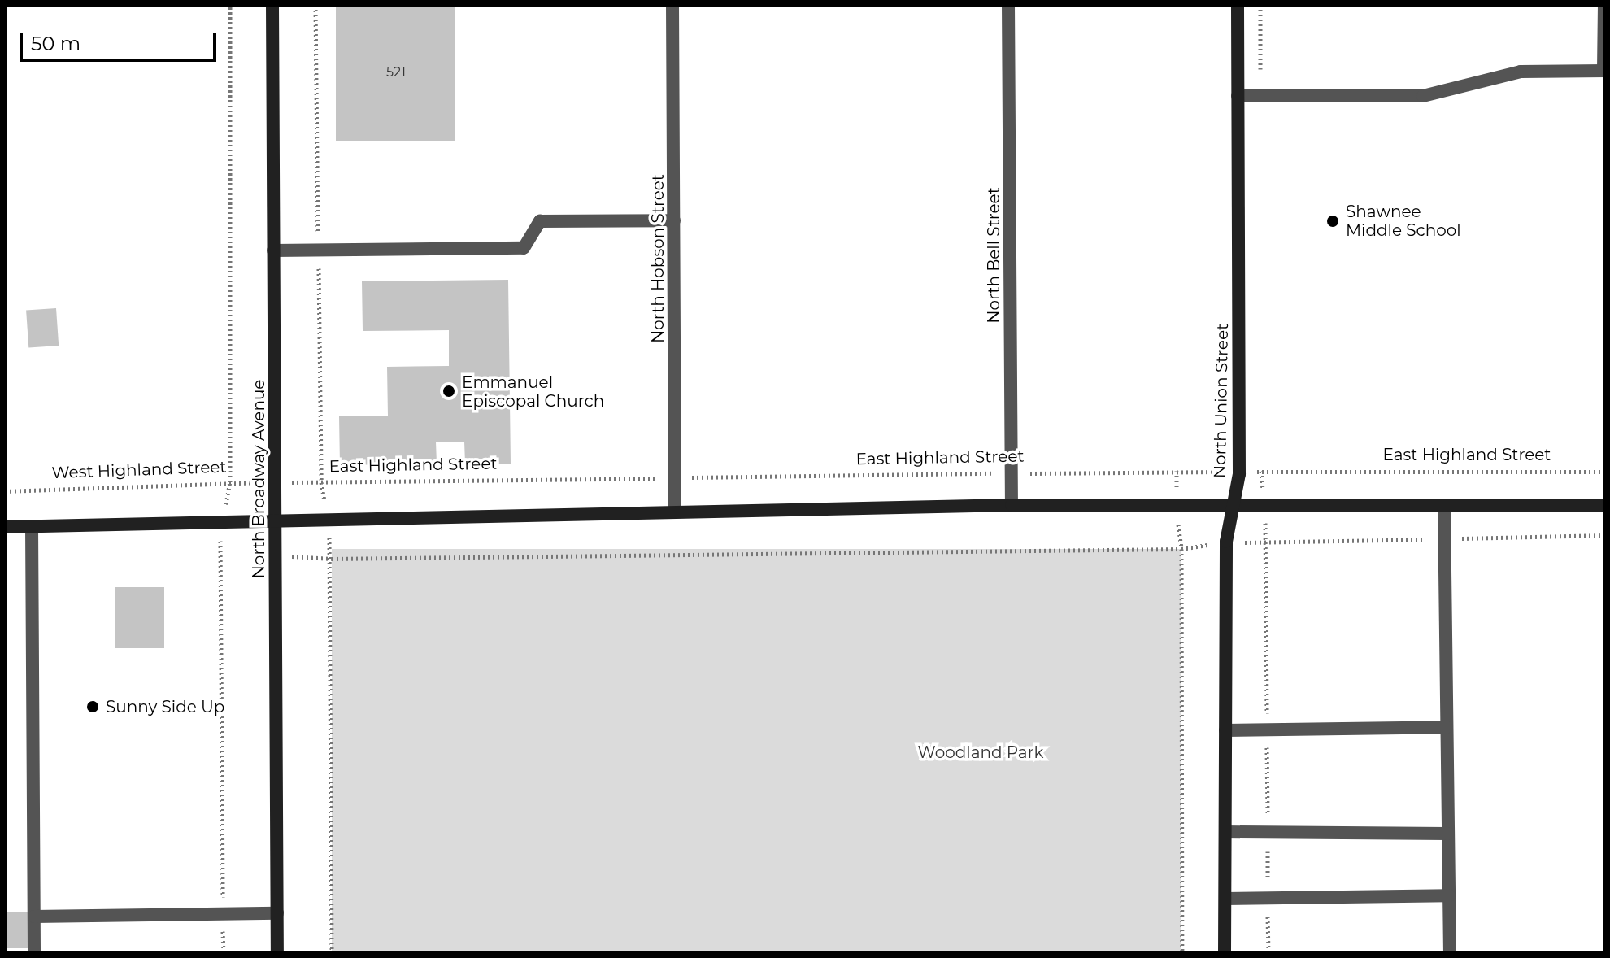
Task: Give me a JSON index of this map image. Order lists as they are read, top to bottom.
{
  "streets": {
    "street": [
      "North Bell Street",
      "North Hobson Street",
      "North Union Street",
      "North Broadway Avenue"
    ],
    "path": ["East Highland Street", "West Highland Street"]
  },
  "crossings": [
    ["North Bell Street", "East Highland Street"],
    ["North Hobson Street", "East Highland Street"],
    ["North Union Street", "East Highland Street"],
    ["East Highland Street", "West Highland Street"],
    ["East Highland Street", "North Broadway Avenue"],
    ["West Highland Street", "North Broadway Avenue"]
  ],
  "parks": ["Woodland Park"],
  "places": ["Shawnee Middle School", "Emmanuel Episcopal Church", "Sunny Side Up"],
  "house_numbers": ["521"],
  "scale_bar": "50 m"
}
